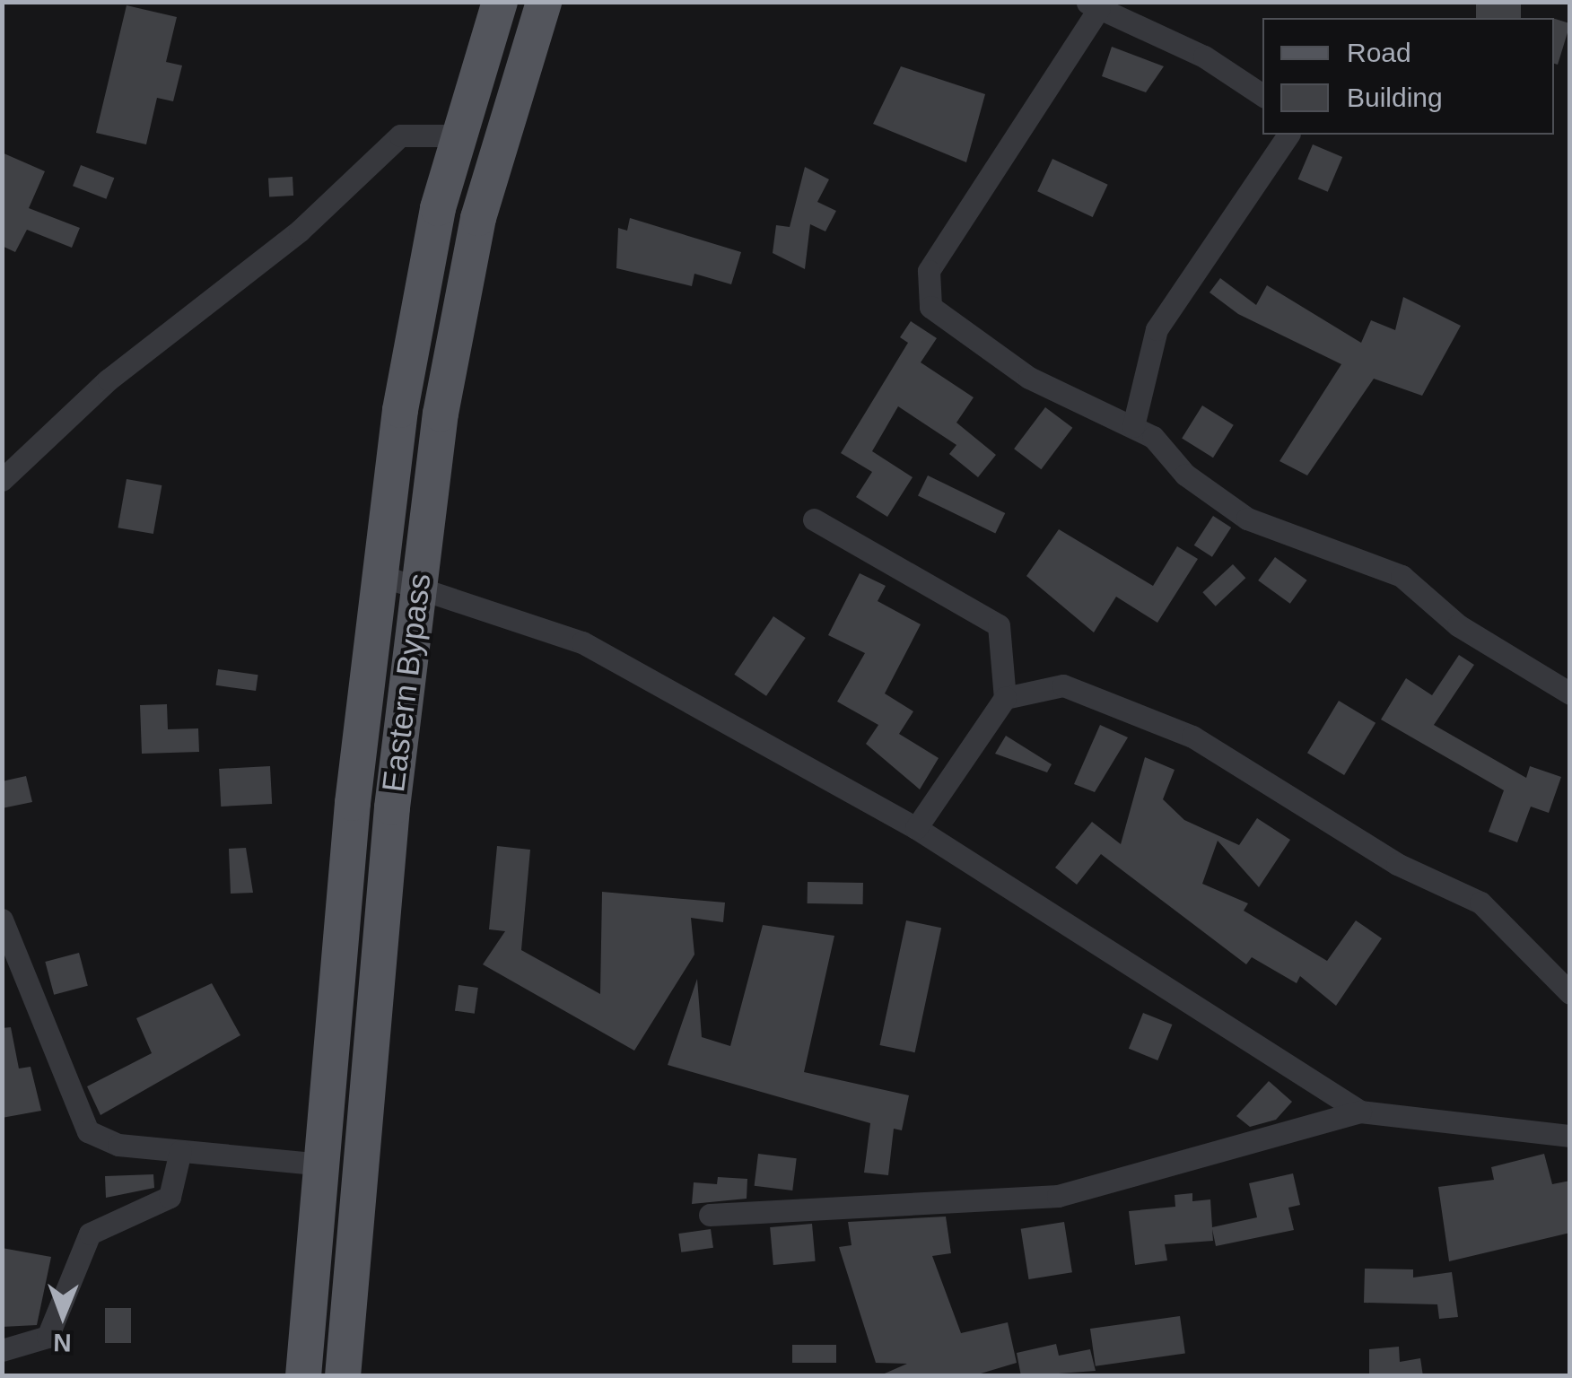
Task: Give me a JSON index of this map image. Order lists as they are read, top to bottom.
{
  "streets": {
    "main road": ["Eastern Bypass"]
  },
  "legend": ["Road", "Building"],
  "north": "bottom"
}
